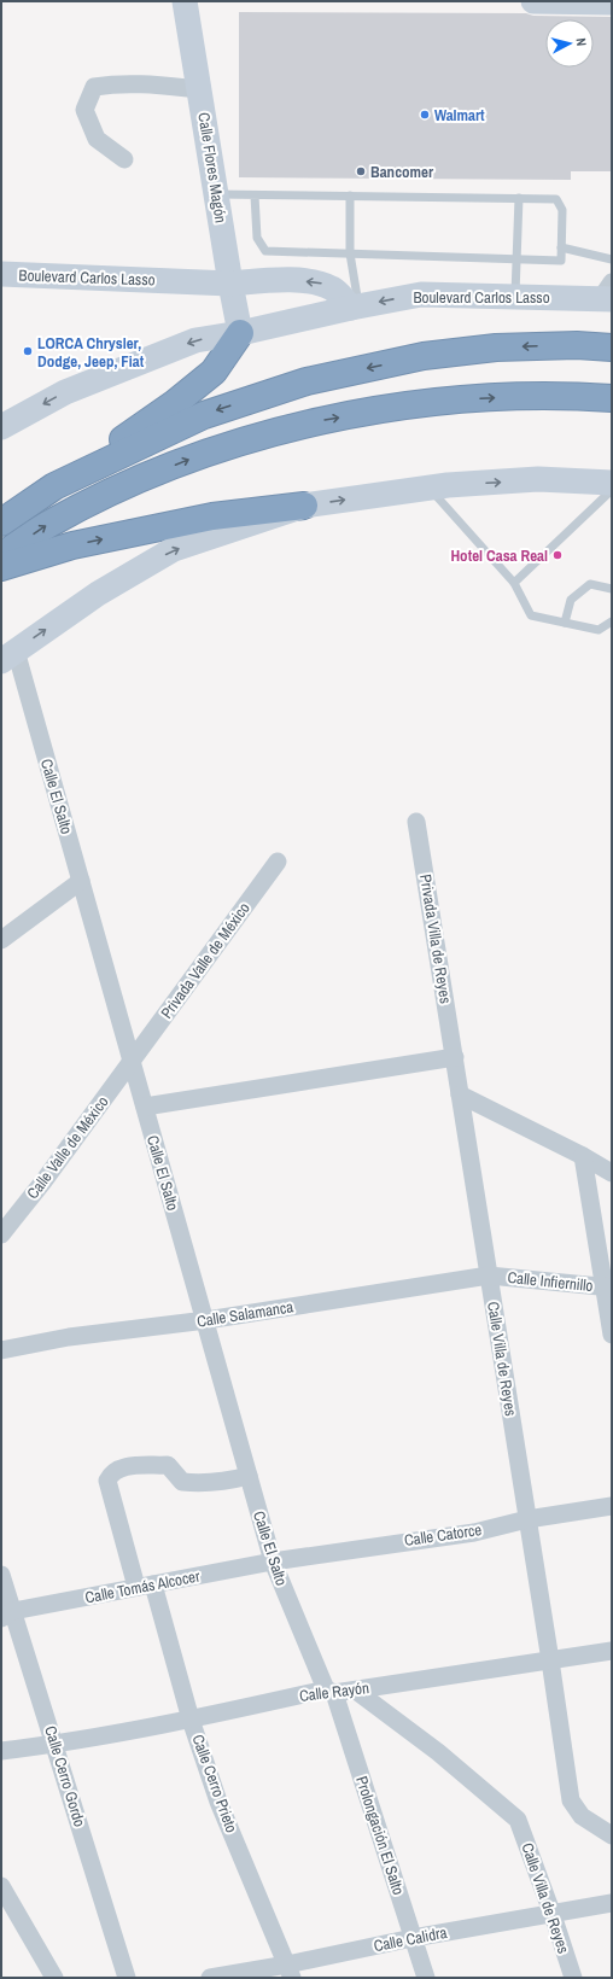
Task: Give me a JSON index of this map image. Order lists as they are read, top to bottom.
{
  "streets": {
    "street": [
      "Calle Flores Magón",
      "Boulevard Carlos Lasso",
      "Calle El Salto",
      "Privada Villa de Reyes",
      "Privada Valle de México",
      "Calle Valle de México",
      "Calle Infiernillo",
      "Calle Salamanca",
      "Calle Villa de Reyes",
      "Calle Catorce",
      "Calle Tomás Alcocer",
      "Calle Rayón",
      "Calle Cerro Gordo",
      "Calle Cerro Prieto",
      "Prolongación El Salto",
      "Calle Calidra"
    ]
  },
  "crossings": [
    ["Calle Flores Magón", "Boulevard Carlos Lasso"],
    ["Calle El Salto", "Privada Valle de México"],
    ["Calle El Salto", "Calle Valle de México"],
    ["Calle El Salto", "Calle Salamanca"],
    ["Calle El Salto", "Calle Catorce"],
    ["Calle El Salto", "Calle Tomás Alcocer"],
    ["Calle El Salto", "Calle Rayón"],
    ["Calle El Salto", "Calle Cerro Prieto"],
    ["Calle El Salto", "Prolongación El Salto"],
    ["Privada Villa de Reyes", "Calle Villa de Reyes"],
    ["Privada Valle de México", "Calle Valle de México"],
    ["Calle Infiernillo", "Calle Salamanca"],
    ["Calle Infiernillo", "Calle Villa de Reyes"],
    ["Calle Salamanca", "Calle Villa de Reyes"],
    ["Calle Villa de Reyes", "Calle Catorce"],
    ["Calle Villa de Reyes", "Calle Rayón"],
    ["Calle Villa de Reyes", "Calle Calidra"],
    ["Calle Catorce", "Calle Tomás Alcocer"],
    ["Calle Tomás Alcocer", "Calle Cerro Gordo"],
    ["Calle Tomás Alcocer", "Calle Cerro Prieto"],
    ["Calle Rayón", "Calle Cerro Gordo"],
    ["Calle Rayón", "Calle Cerro Prieto"],
    ["Calle Rayón", "Prolongación El Salto"],
    ["Calle Cerro Prieto", "Calle Calidra"],
    ["Prolongación El Salto", "Calle Calidra"]
  ],
  "places": [
    "Walmart",
    "Bancomer",
    "LORCA Chrysler, Dodge, Jeep, Fiat",
    "Hotel Casa Real"
  ],
  "north": "right"
}
